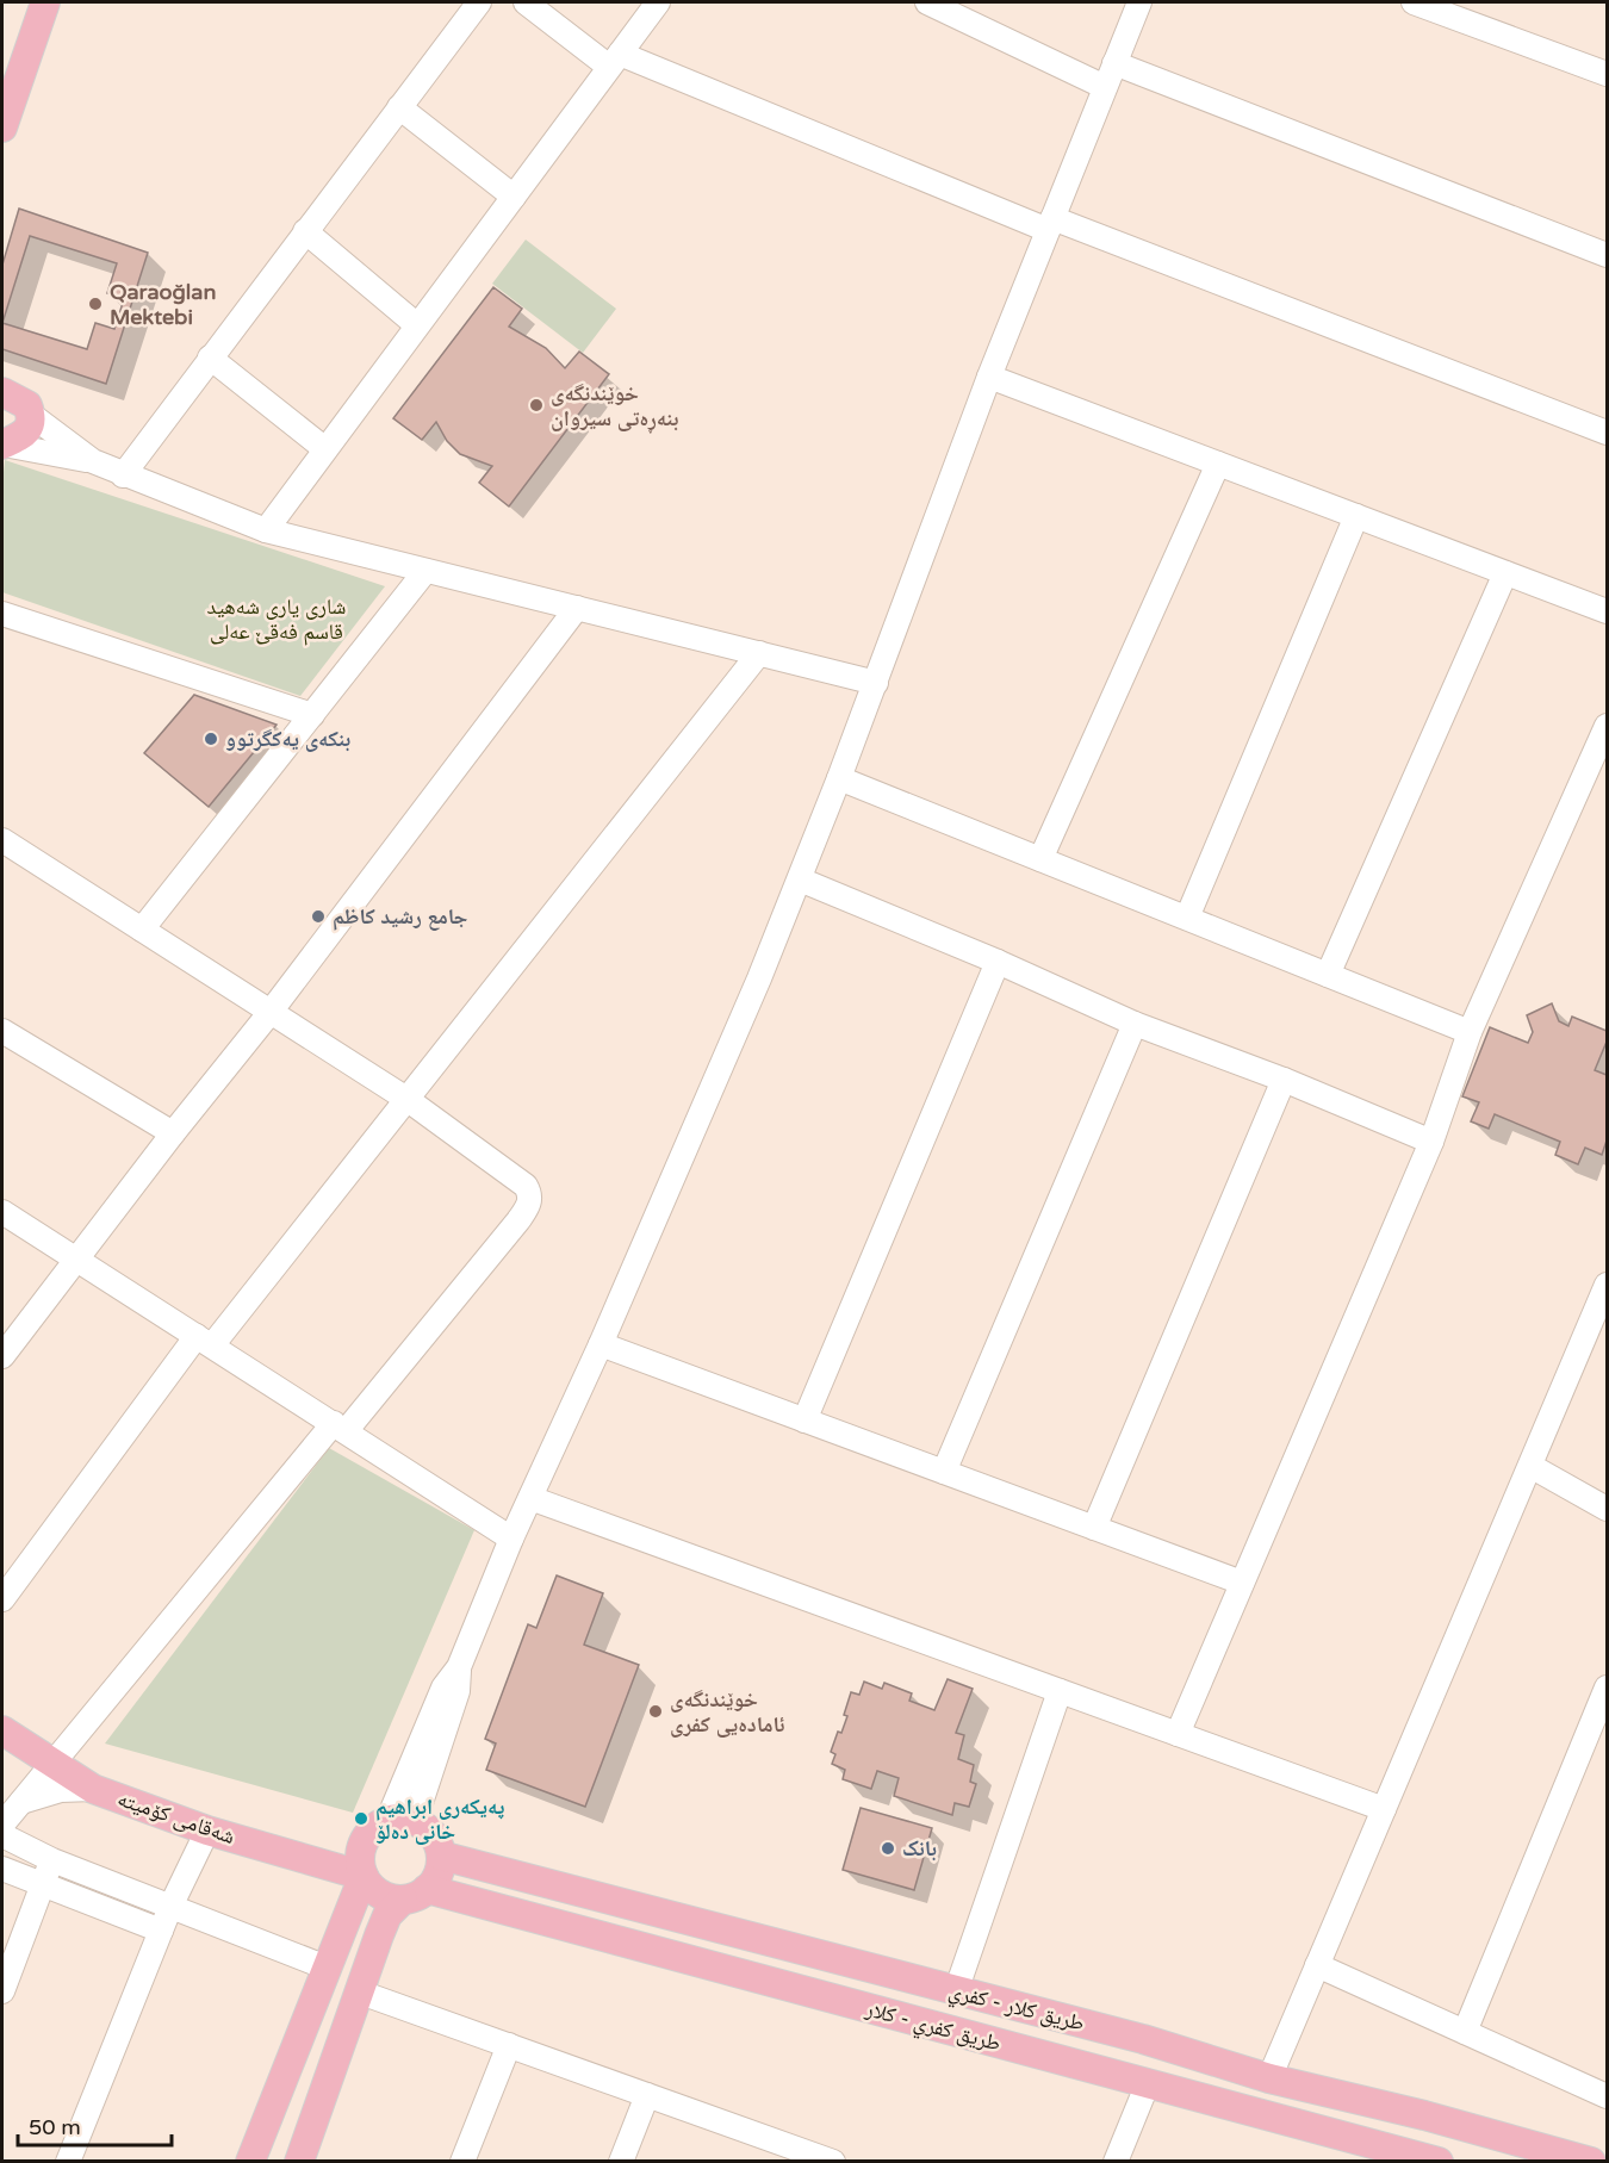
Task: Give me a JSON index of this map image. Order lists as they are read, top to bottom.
{
  "streets": {
    "main road": ["شەقامی کۆمیتە", "طريق كلار - كفري", "طريق كفري - كلار"]
  },
  "crossings": [
    ["شەقامی کۆمیتە", "طريق كلار - كفري"],
    ["شەقامی کۆمیتە", "طريق كفري - كلار"],
    ["طريق كلار - كفري", "طريق كفري - كلار"]
  ],
  "parks": ["شاری یاری شەهید قاسم فەقێ عەلی"],
  "places": [
    "Qaraoğlan Mektebi",
    "خوێندنگەی بنەڕەتی سیروان",
    "بنکەی یەکگرتوو",
    "جامع رشيد كاظم",
    "خوێندنگەی ئامادەیی کفری",
    "پەیکەری ابراهیم خانی دەلۆ",
    "بانک"
  ],
  "scale_bar": "50 m"
}
